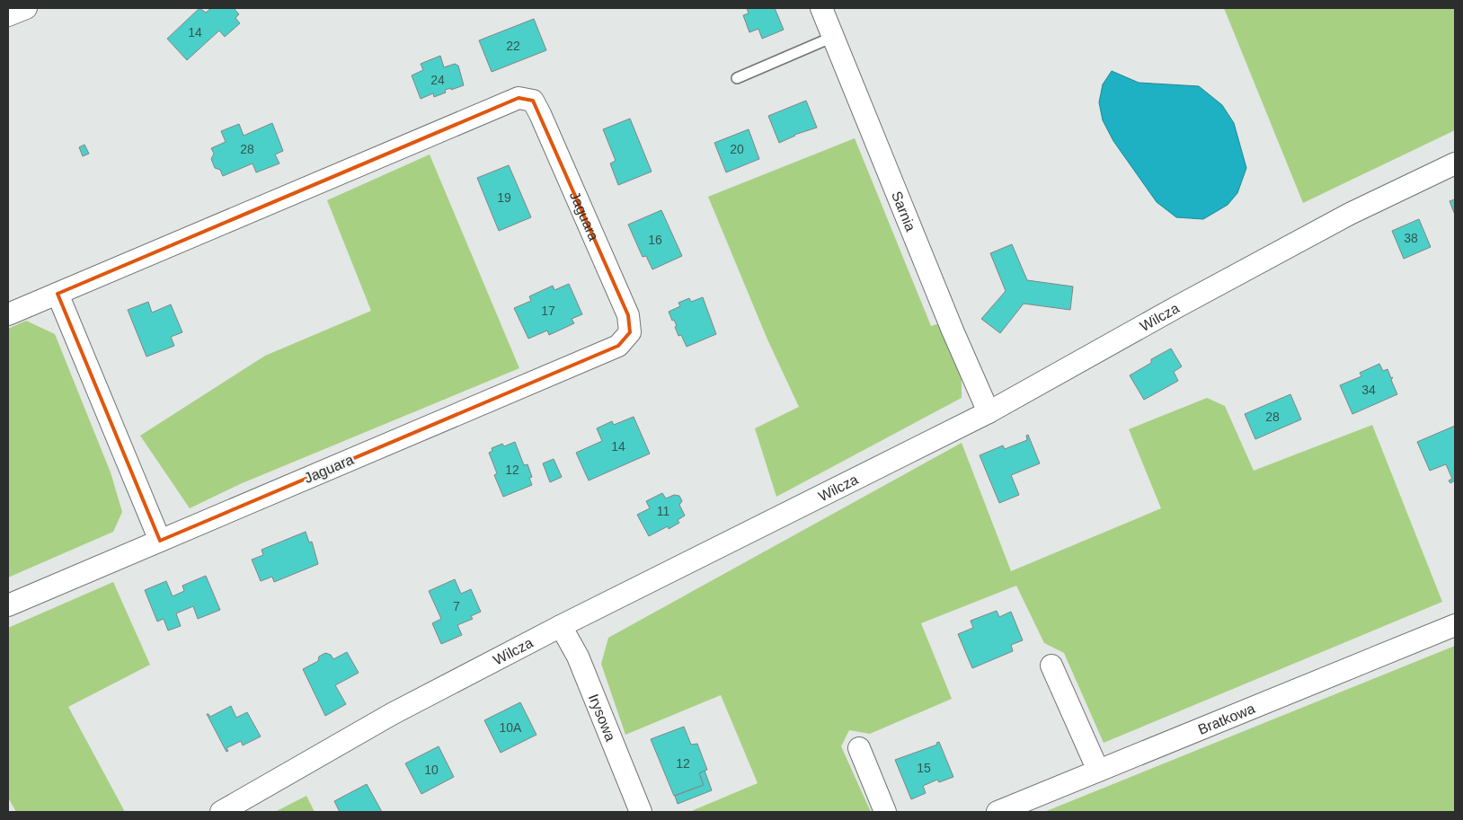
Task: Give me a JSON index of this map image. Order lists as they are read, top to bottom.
{
  "streets": {
    "street": [
      "Sarnia",
      "Jaguara",
      "Wilcza",
      "Irysowa",
      "Bratkowa"
    ]
  },
  "crossings": [
    ["Sarnia", "Wilcza"],
    ["Wilcza", "Irysowa"]
  ],
  "house_numbers": [
    "14",
    "22",
    "24",
    "28",
    "20",
    "19",
    "38",
    "16",
    "17",
    "34",
    "28",
    "14",
    "12",
    "11",
    "7",
    "10A",
    "12",
    "15",
    "10"
  ]
}
